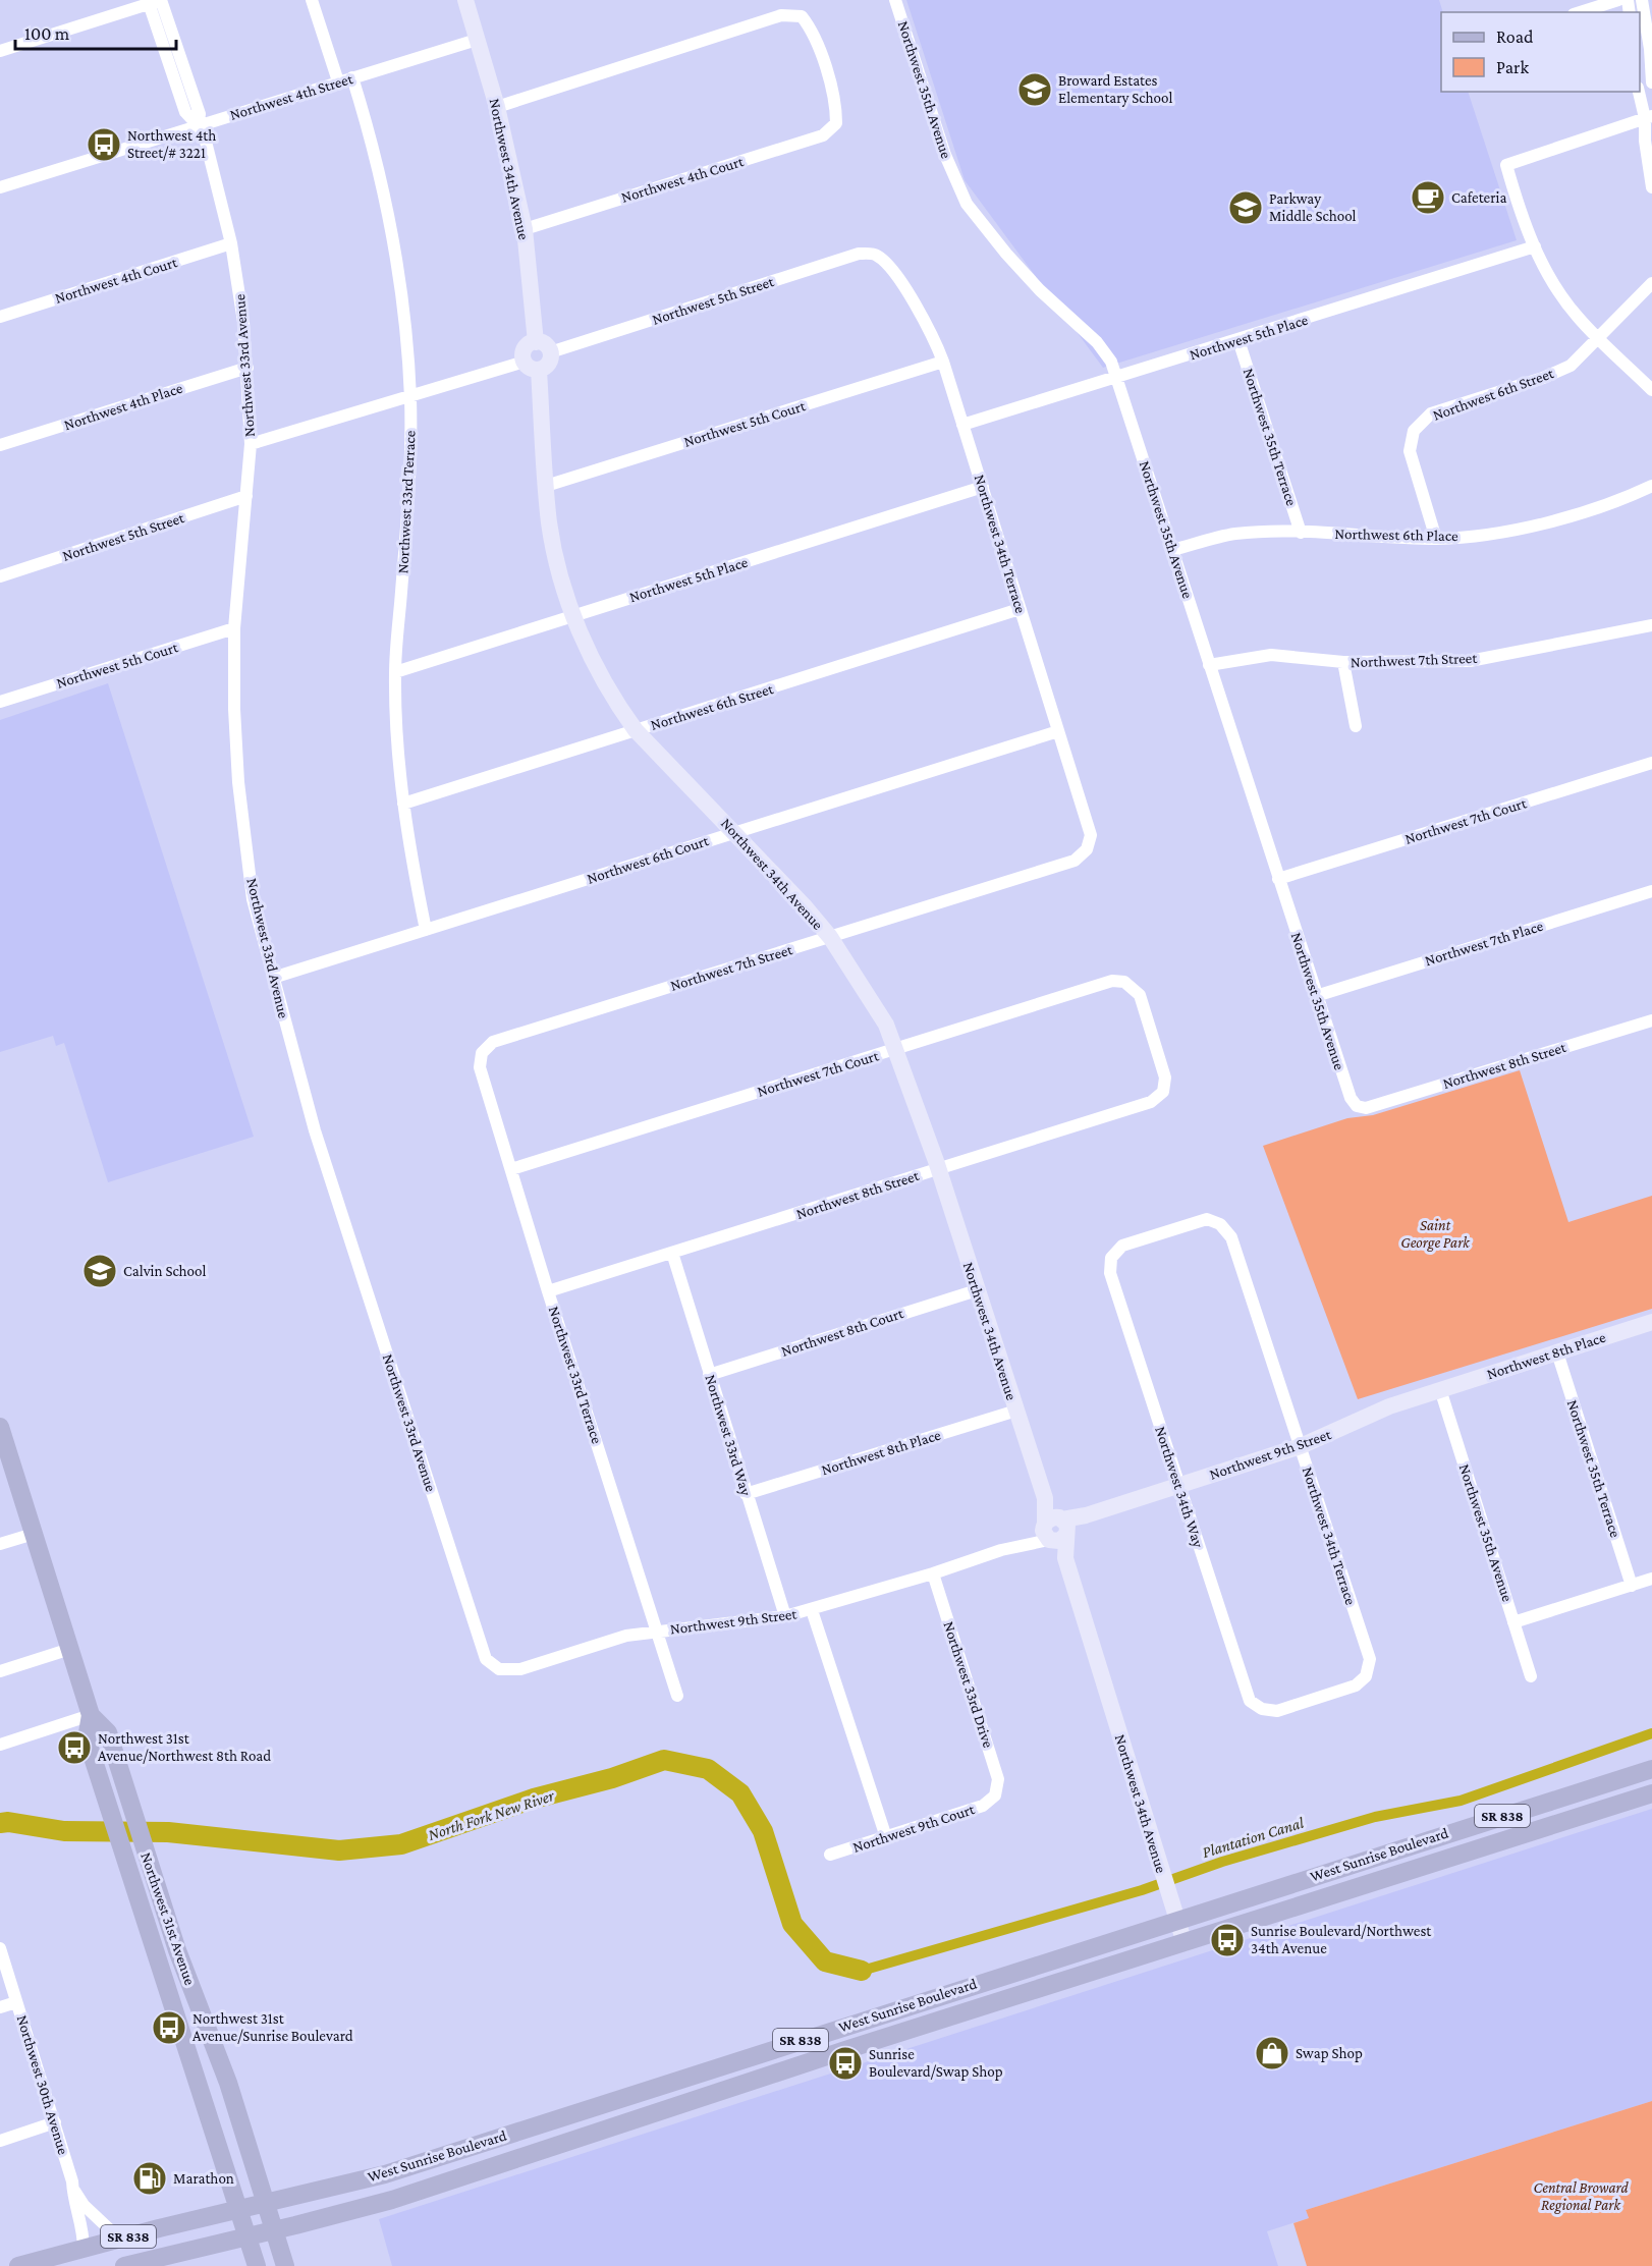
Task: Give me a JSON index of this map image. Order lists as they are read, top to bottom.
{
  "streets": {
    "main road": ["SR 838", "West Sunrise Boulevard", "Northwest 31st Avenue"],
    "street": [
      "Northwest 35th Avenue",
      "Northwest 4th Street",
      "Northwest 34th Avenue",
      "Northwest 4th Court",
      "Northwest 5th Street",
      "Northwest 5th Place",
      "Northwest 33rd Avenue",
      "Northwest 6th Street",
      "Northwest 4th Place",
      "Northwest 5th Court",
      "Northwest 35th Terrace",
      "Northwest 33rd Terrace",
      "Northwest 6th Place",
      "Northwest 34th Terrace",
      "Northwest 7th Street",
      "Northwest 7th Court",
      "Northwest 6th Court",
      "Northwest 7th Place",
      "Northwest 8th Street",
      "Northwest 8th Court",
      "Northwest 8th Place",
      "Northwest 33rd Way",
      "Northwest 9th Street",
      "Northwest 34th Way",
      "Northwest 33rd Drive",
      "Northwest 9th Court",
      "Northwest 30th Avenue"
    ]
  },
  "crossings": [
    ["Northwest 35th Avenue", "Northwest 5th Place"],
    ["Northwest 35th Avenue", "Northwest 6th Place"],
    ["Northwest 35th Avenue", "Northwest 7th Street"],
    ["Northwest 35th Avenue", "Northwest 7th Court"],
    ["Northwest 35th Avenue", "Northwest 7th Place"],
    ["Northwest 35th Avenue", "Northwest 8th Street"],
    ["Northwest 35th Avenue", "Northwest 8th Place"],
    ["Northwest 35th Avenue", "Northwest 9th Street"],
    ["Northwest 4th Street", "Northwest 34th Avenue"],
    ["Northwest 4th Street", "Northwest 33rd Avenue"],
    ["Northwest 4th Street", "Northwest 33rd Terrace"],
    ["Northwest 34th Avenue", "Northwest 4th Court"],
    ["Northwest 34th Avenue", "Northwest 5th Street"],
    ["Northwest 34th Avenue", "Northwest 5th Place"],
    ["Northwest 34th Avenue", "Northwest 6th Street"],
    ["Northwest 34th Avenue", "Northwest 5th Court"],
    ["Northwest 34th Avenue", "Northwest 7th Street"],
    ["Northwest 34th Avenue", "Northwest 7th Court"],
    ["Northwest 34th Avenue", "Northwest 6th Court"],
    ["Northwest 34th Avenue", "Northwest 8th Street"],
    ["Northwest 34th Avenue", "Northwest 8th Court"],
    ["Northwest 34th Avenue", "Northwest 8th Place"],
    ["Northwest 34th Avenue", "Northwest 9th Street"],
    ["Northwest 34th Avenue", "West Sunrise Boulevard"],
    ["Northwest 4th Court", "Northwest 33rd Avenue"],
    ["Northwest 5th Street", "Northwest 33rd Avenue"],
    ["Northwest 5th Street", "Northwest 34th Terrace"],
    ["Northwest 5th Place", "Northwest 35th Terrace"],
    ["Northwest 5th Place", "Northwest 33rd Terrace"],
    ["Northwest 5th Place", "Northwest 34th Terrace"],
    ["Northwest 33rd Avenue", "Northwest 4th Place"],
    ["Northwest 33rd Avenue", "Northwest 5th Court"],
    ["Northwest 33rd Avenue", "Northwest 6th Court"],
    ["Northwest 33rd Avenue", "Northwest 9th Street"],
    ["Northwest 6th Street", "Northwest 33rd Terrace"],
    ["Northwest 6th Street", "Northwest 6th Place"],
    ["Northwest 6th Street", "Northwest 34th Terrace"],
    ["Northwest 5th Court", "Northwest 34th Terrace"],
    ["Northwest 35th Terrace", "Northwest 6th Place"],
    ["Northwest 35th Terrace", "Northwest 8th Place"],
    ["Northwest 33rd Terrace", "Northwest 7th Street"],
    ["Northwest 33rd Terrace", "Northwest 7th Court"],
    ["Northwest 33rd Terrace", "Northwest 6th Court"],
    ["Northwest 33rd Terrace", "Northwest 8th Street"],
    ["Northwest 33rd Terrace", "Northwest 9th Street"],
    ["Northwest 34th Terrace", "Northwest 7th Street"],
    ["Northwest 34th Terrace", "Northwest 6th Court"],
    ["Northwest 34th Terrace", "Northwest 9th Street"],
    ["Northwest 34th Terrace", "Northwest 34th Way"],
    ["Northwest 7th Court", "Northwest 8th Street"],
    ["Northwest 8th Street", "Northwest 33rd Way"],
    ["Northwest 8th Court", "Northwest 33rd Way"],
    ["Northwest 8th Place", "Northwest 33rd Way"],
    ["Northwest 8th Place", "Northwest 9th Street"],
    ["Northwest 33rd Way", "Northwest 9th Street"],
    ["Northwest 9th Street", "Northwest 34th Way"],
    ["Northwest 9th Street", "Northwest 33rd Drive"],
    ["Northwest 33rd Drive", "Northwest 9th Court"],
    ["West Sunrise Boulevard", "Northwest 31st Avenue"],
    ["West Sunrise Boulevard", "Northwest 30th Avenue"]
  ],
  "water": ["North Fork New River", "Plantation Canal"],
  "parks": ["Saint George Park", "Central Broward Regional Park"],
  "places": {
    "school or university": ["Broward Estates Elementary School", "Parkway Middle School", "Calvin School"],
    "bus stop": [
      "Northwest 4th Street/# 3221",
      "Northwest 31st Avenue/Northwest 8th Road",
      "Sunrise Boulevard/Northwest 34th Avenue",
      "Northwest 31st Avenue/Sunrise Boulevard",
      "Sunrise Boulevard/Swap Shop"
    ],
    "cafe": ["Cafeteria"],
    "shop": ["Swap Shop"],
    "fuel station": ["Marathon"]
  },
  "legend": ["Road", "Park"],
  "scale_bar": "100 m"
}
